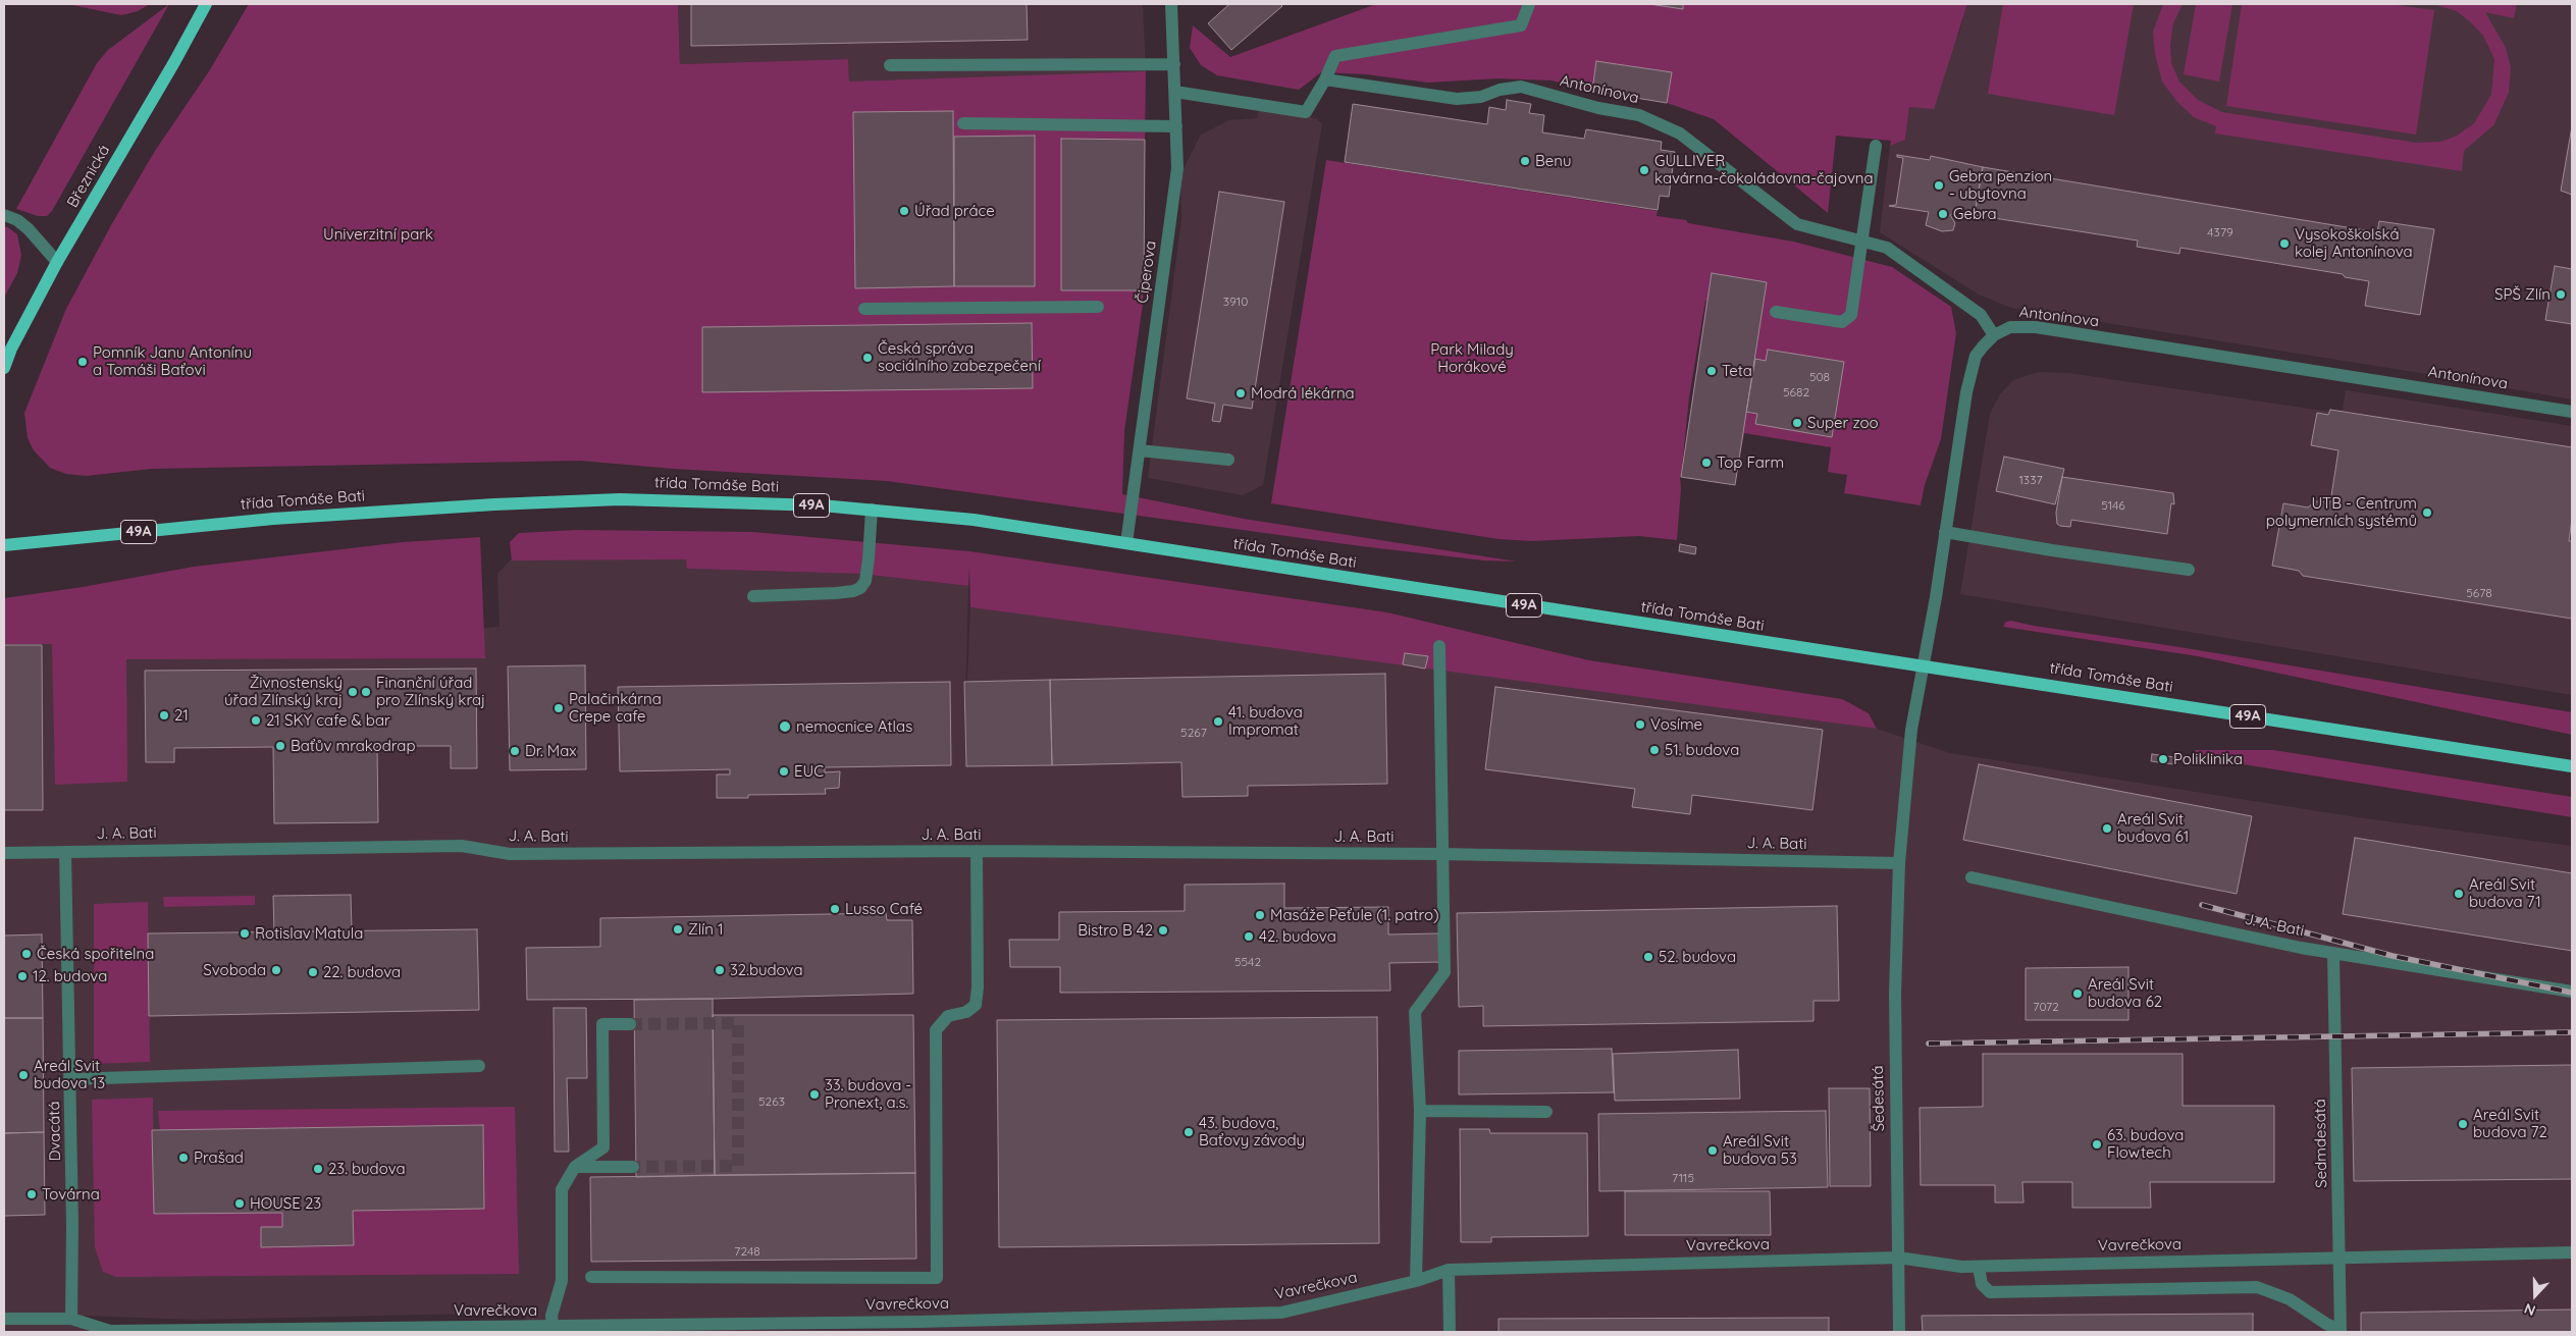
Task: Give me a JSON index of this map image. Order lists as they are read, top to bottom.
{
  "streets": {
    "main road": ["Březnická", "třída Tomáše Bati", "49A"],
    "street": [
      "Antonínova",
      "Čiperova",
      "J. A. Bati",
      "Šedesátá",
      "Dvacátá",
      "Sedmdesátá",
      "Vavrečkova"
    ]
  },
  "crossings": [
    ["Antonínova", "Šedesátá"],
    ["Čiperova", "třída Tomáše Bati"],
    ["třída Tomáše Bati", "Šedesátá"],
    ["J. A. Bati", "Šedesátá"],
    ["J. A. Bati", "Dvacátá"],
    ["J. A. Bati", "Sedmdesátá"],
    ["Šedesátá", "Vavrečkova"],
    ["Dvacátá", "Vavrečkova"],
    ["Sedmdesátá", "Vavrečkova"]
  ],
  "parks": ["Univerzitní park", "Park Milady Horákové"],
  "places": [
    "Benu",
    "GULLIVER kavárna-čokoládovna-čajovna",
    "Gebra penzion - ubytovna",
    "Úřad práce",
    "Gebra",
    "Vysokoškolská kolej Antonínova",
    "SPŠ Zlín",
    "Česká správa sociálního zabezpečení",
    "Pomník Janu Antonínu a Tomáši Baťovi",
    "Teta",
    "Modrá lékárna",
    "Super zoo",
    "Top Farm",
    "UTB - Centrum polymerních systémů",
    "Živnostenský úřad Zlínský kraj",
    "Finanční úřad pro Zlínský kraj",
    "Palačinkárna Crepe cafe",
    "21",
    "21 SKY cafe & bar",
    "41. budova Impromat",
    "Vosíme",
    "nemocnice Atlas",
    "Baťův mrakodrap",
    "51. budova",
    "Dr. Max",
    "Poliklinika",
    "EUC",
    "Areál Svit budova 61",
    "Areál Svit budova 71",
    "Lusso Café",
    "Masáže Peťule (1. patro)",
    "Zlín 1",
    "Bistro B 42",
    "Rotislav Matula",
    "42. budova",
    "Česká spořitelna",
    "52. budova",
    "Svoboda",
    "32.budova",
    "22. budova",
    "12. budova",
    "Areál Svit budova 62",
    "Areál Svit budova 13",
    "33. budova - Pronext, a.s.",
    "Areál Svit budova 72",
    "43. budova, Baťovy závody",
    "63. budova Flowtech",
    "Areál Svit budova 53",
    "Prašad",
    "23. budova",
    "Továrna",
    "HOUSE 23"
  ],
  "house_numbers": [
    "4379",
    "3910",
    "508",
    "5682",
    "1337",
    "5146",
    "5678",
    "5267",
    "5542",
    "7072",
    "5263",
    "7115",
    "7248"
  ],
  "north": "bottom"
}
